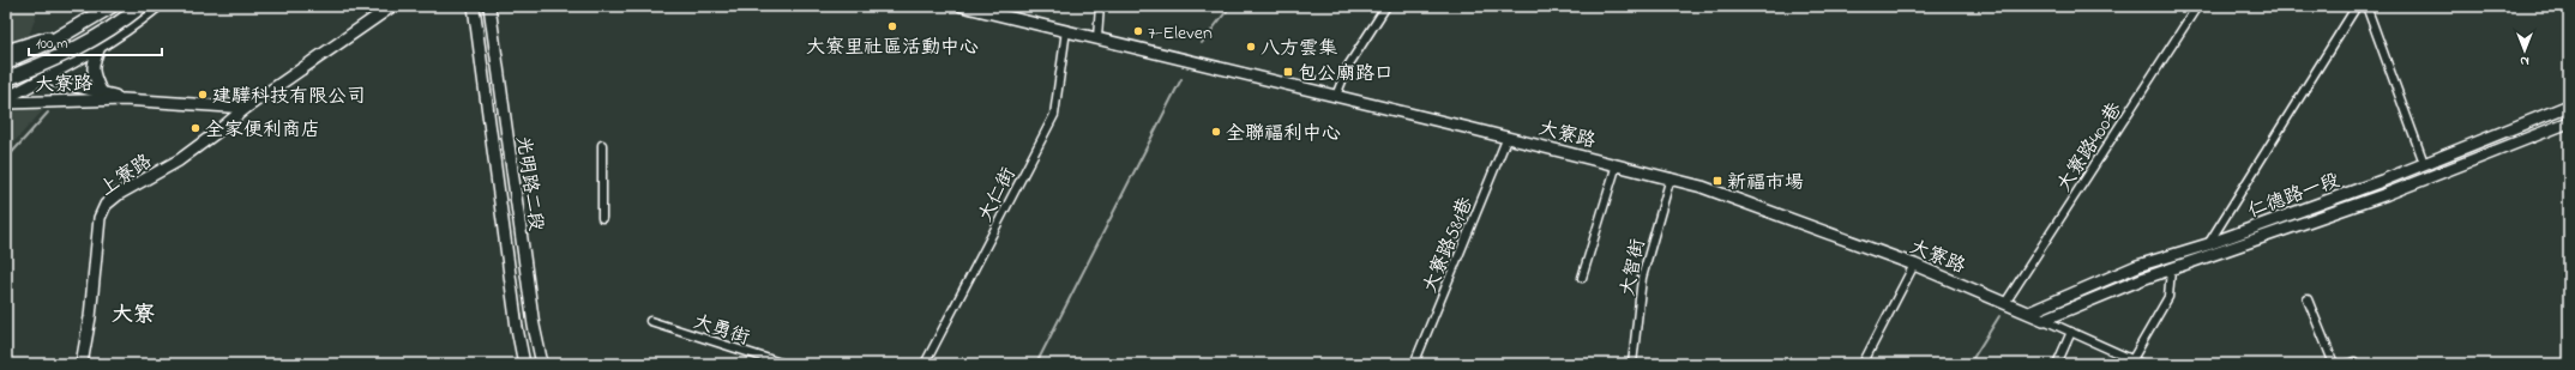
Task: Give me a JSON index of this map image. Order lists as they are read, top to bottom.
{
  "streets": {
    "street": [
      "大寮路",
      "大寮路400巷",
      "上寮路",
      "光明路二段",
      "大仁街",
      "仁德路一段",
      "大寮路581巷",
      "大智街",
      "大勇街"
    ]
  },
  "crossings": [
    ["大寮路", "大寮路400巷"],
    ["大寮路", "上寮路"],
    ["大寮路", "大仁街"],
    ["大寮路", "仁德路一段"],
    ["大寮路", "大寮路581巷"],
    ["大寮路", "大智街"]
  ],
  "districts": ["大寮"],
  "places": {
    "other": [
      "大寮里社區活動中心",
      "7-Eleven",
      "八方雲集",
      "建驊科技有限公司",
      "全家便利商店",
      "全聯福利中心"
    ],
    "transit": ["包公廟路口", "新福市場"]
  },
  "scale_bar": "100 m",
  "north": "bottom"
}
